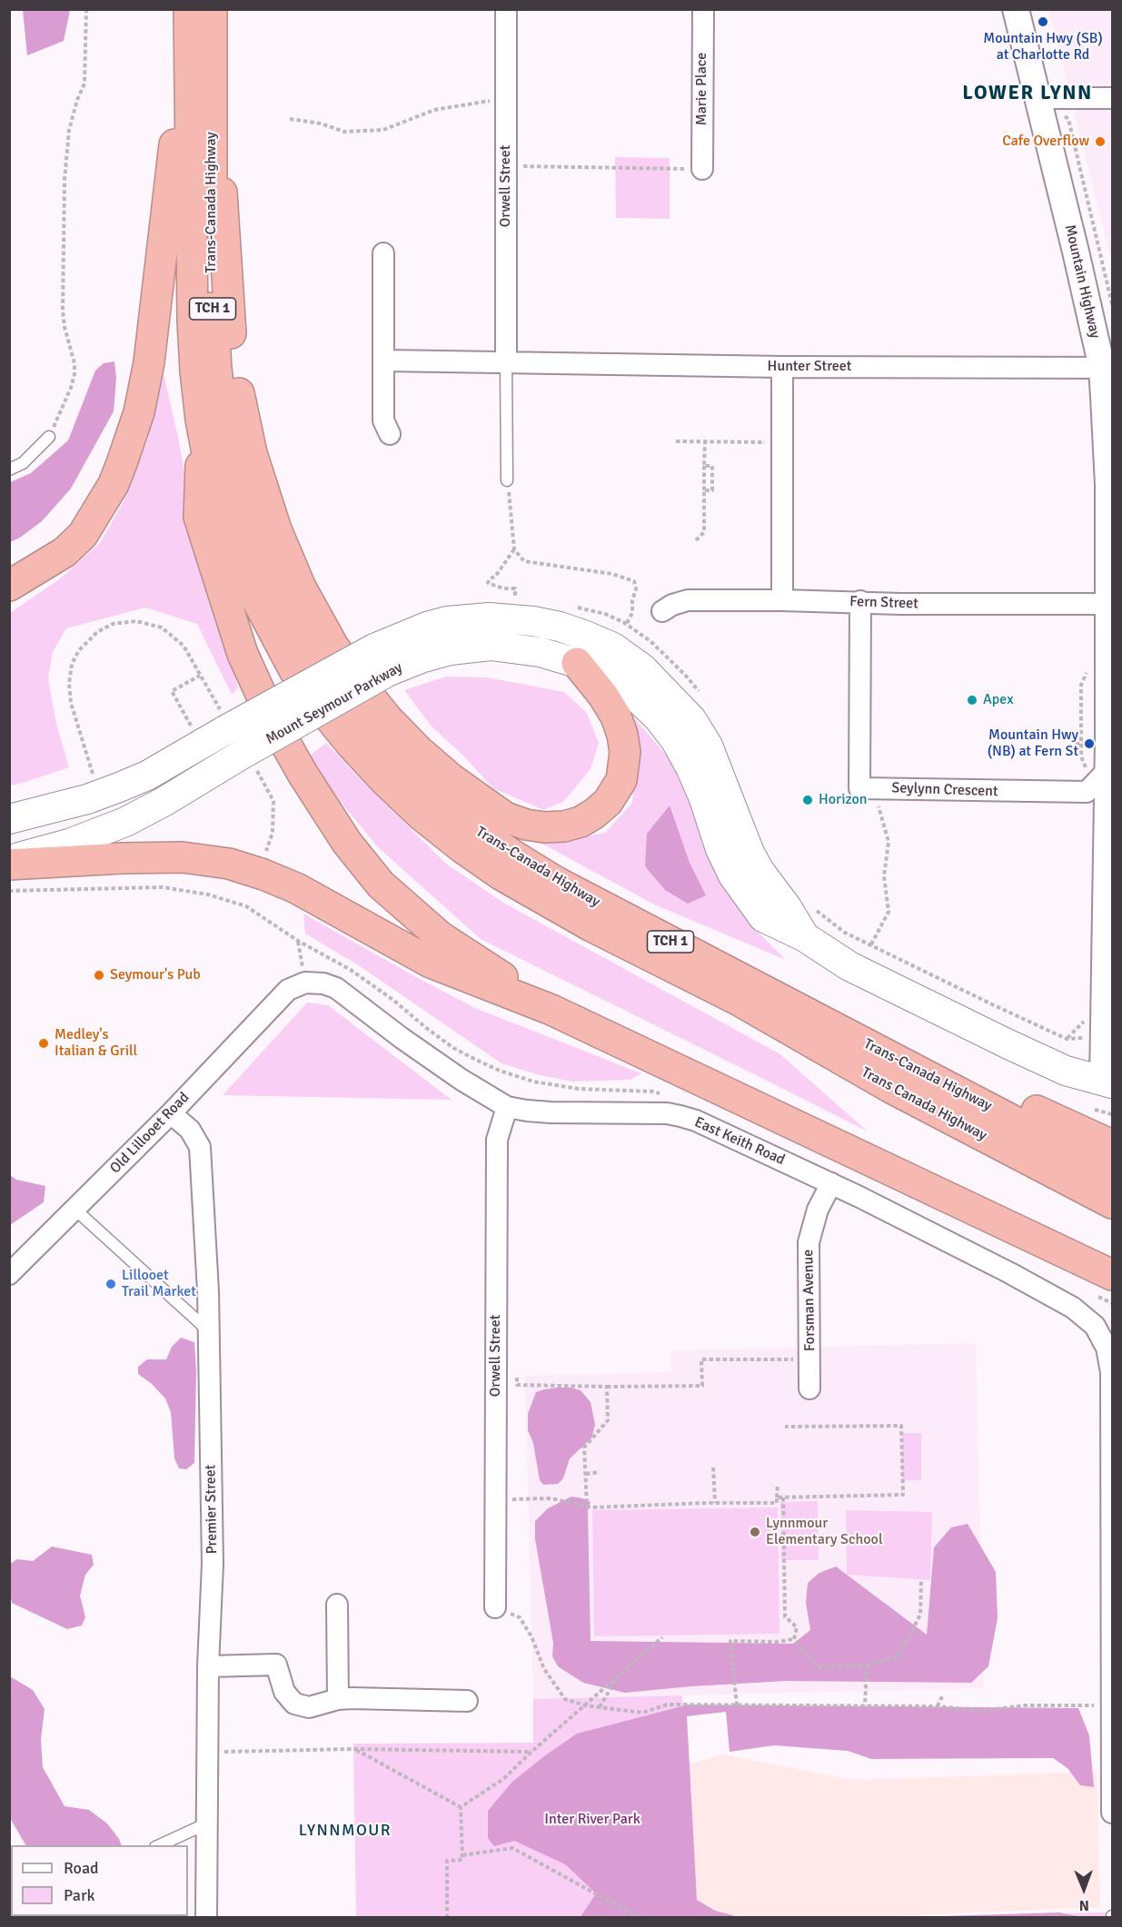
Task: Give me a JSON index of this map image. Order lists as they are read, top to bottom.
{
  "streets": {
    "highway": ["Trans-Canada Highway", "TCH 1", "Trans Canada Highway"],
    "main road": ["Mount Seymour Parkway"],
    "street": [
      "Marie Place",
      "Orwell Street",
      "Mountain Highway",
      "Hunter Street",
      "Fern Street",
      "Seylynn Crescent",
      "Old Lillooet Road",
      "East Keith Road",
      "Forsman Avenue",
      "Premier Street"
    ]
  },
  "crossings": [
    ["Orwell Street", "Hunter Street"],
    ["Orwell Street", "East Keith Road"],
    ["Trans-Canada Highway", "Trans Canada Highway"],
    ["Mountain Highway", "Hunter Street"],
    ["Mountain Highway", "Fern Street"],
    ["Fern Street", "Seylynn Crescent"],
    ["Old Lillooet Road", "East Keith Road"],
    ["Old Lillooet Road", "Premier Street"],
    ["East Keith Road", "Forsman Avenue"]
  ],
  "districts": ["LOWER LYNN", "LYNNMOUR"],
  "parks": ["Inter River Park"],
  "places": [
    "Mountain Hwy (SB) at Charlotte Rd",
    "Cafe Overflow",
    "Apex",
    "Mountain Hwy (NB) at Fern St",
    "Horizon",
    "Seymour's Pub",
    "Medley's Italian & Grill",
    "Lillooet Trail Market",
    "Lynnmour Elementary School"
  ],
  "legend": ["Road", "Park"],
  "north": "bottom"
}
